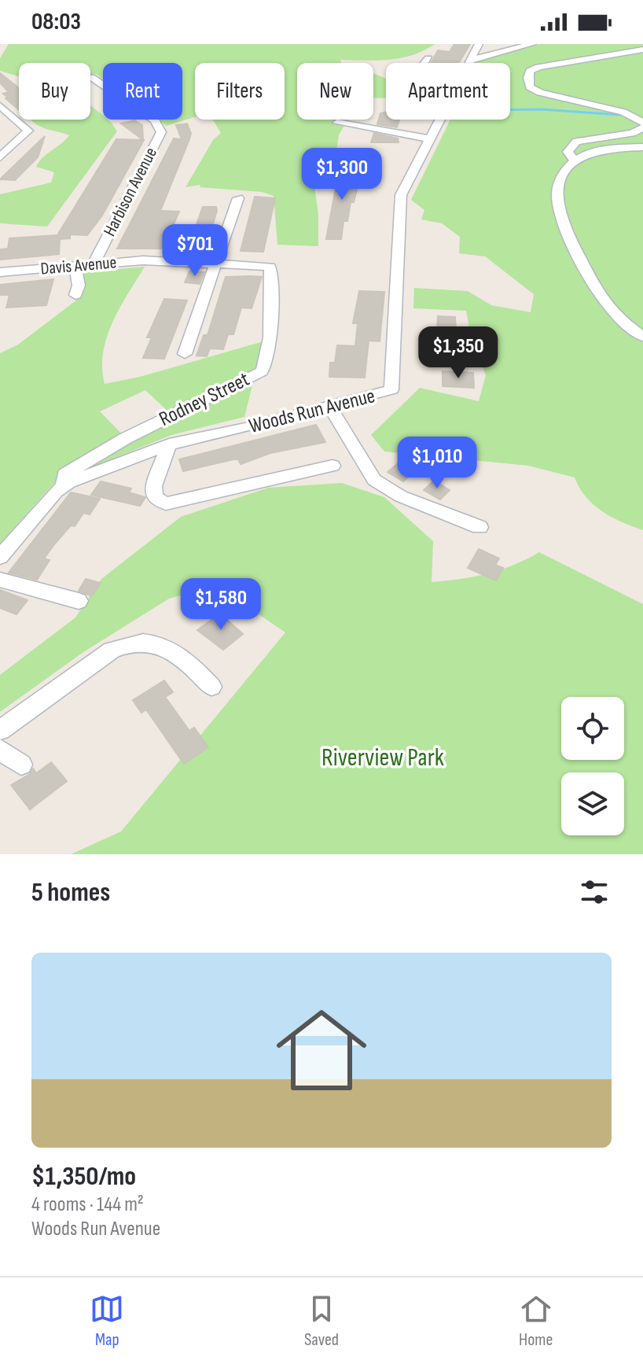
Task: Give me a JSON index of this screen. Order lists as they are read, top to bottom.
{
  "streets": {
    "street": [
      "Harbison Avenue",
      "Davis Avenue",
      "Rodney Street",
      "Woods Run Avenue"
    ]
  },
  "crossings": [
    ["Harbison Avenue", "Davis Avenue"],
    ["Davis Avenue", "Rodney Street"],
    ["Rodney Street", "Woods Run Avenue"]
  ],
  "parks": ["Riverview Park"],
  "page": {
    "status": "08:03",
    "chip": [
      "Buy",
      "Rent",
      "Filters",
      "New",
      "Apartment"
    ],
    "price": [
      "$1,300",
      "$701",
      "$1,350",
      "$1,010",
      "$1,580"
    ],
    "heading": "5 homes",
    "list": [
      {
        "name": "$1,350/mo",
        "note": "4 rooms · 144 m² · Woods Run Avenue"
      }
    ],
    "tabs": ["Map", "Saved", "Home"]
  }
}
